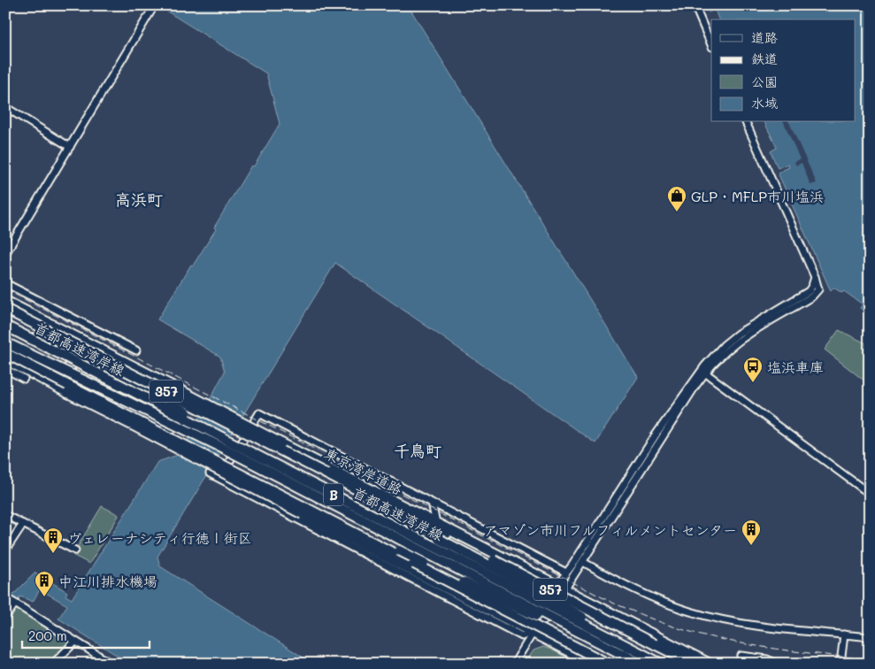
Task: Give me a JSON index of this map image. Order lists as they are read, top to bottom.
{
  "streets": {
    "highway": [
      "首都高速湾岸線",
      "357",
      "東京湾岸道路",
      "B"
    ]
  },
  "crossings": [
    ["357", "東京湾岸道路"]
  ],
  "districts": ["高浜町", "千鳥町"],
  "places": {
    "shop": ["GLP・MFLP市川塩浜"],
    "bus stop": ["塩浜車庫"],
    "building": ["アマゾン市川フルフィルメントセンター", "ヴェレーナシティ行徳Ⅰ街区", "中江川排水機場"]
  },
  "legend": [
    "道路",
    "鉄道",
    "公園",
    "水域"
  ],
  "scale_bar": "200 m"
}
